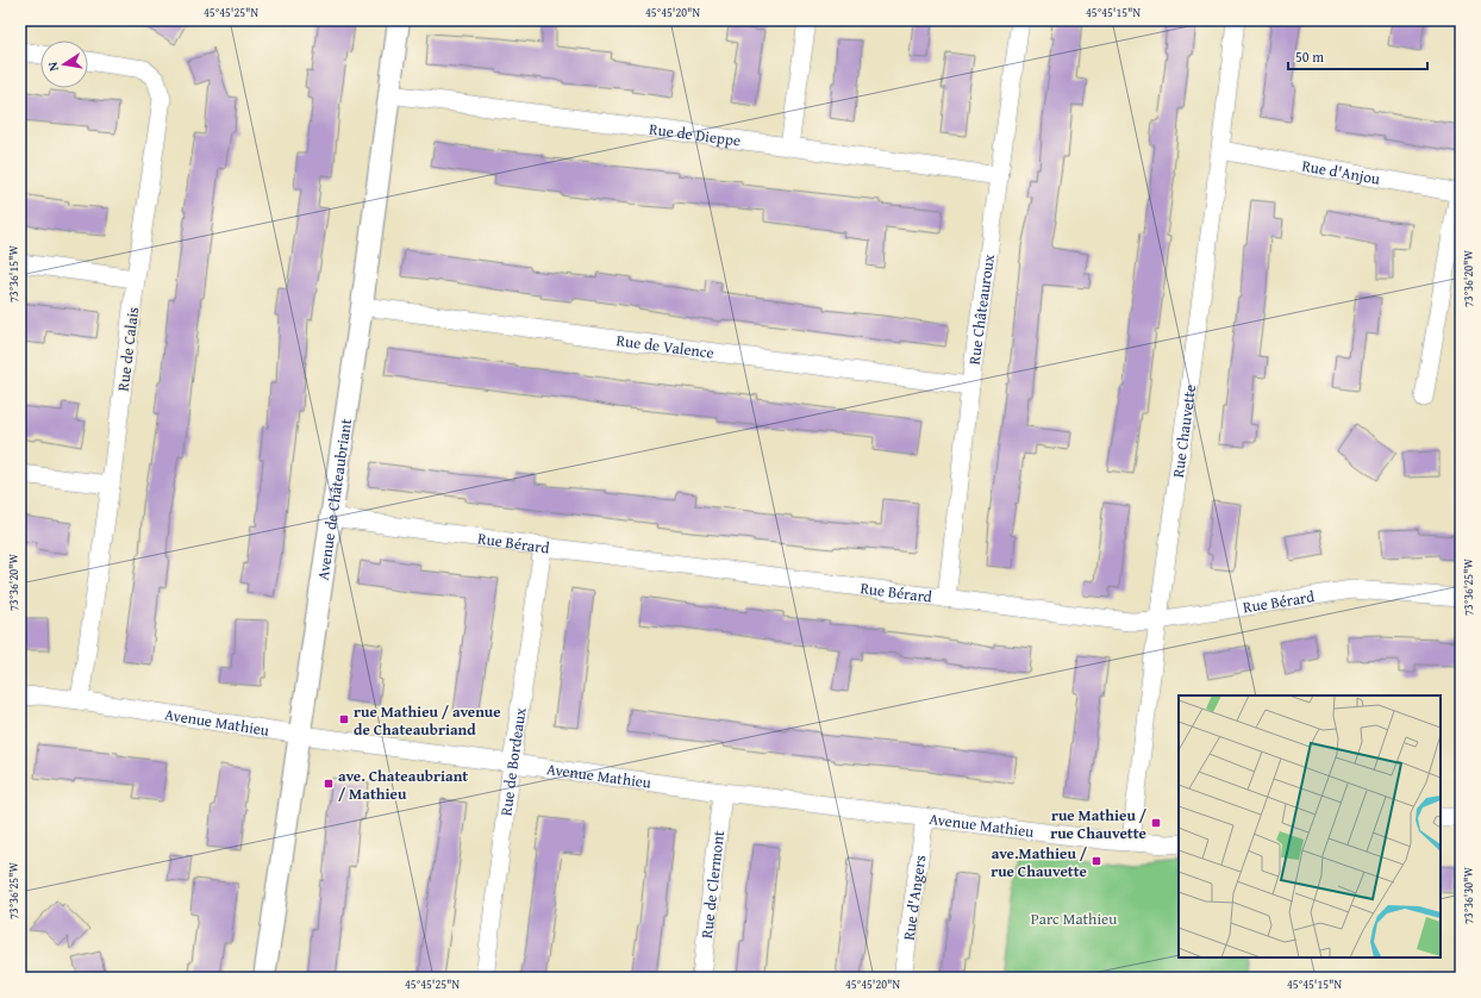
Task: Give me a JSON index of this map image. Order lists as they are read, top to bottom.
{
  "streets": {
    "street": [
      "Rue de Dieppe",
      "Rue d'Anjou",
      "Rue Châteauroux",
      "Rue de Valence",
      "Rue de Calais",
      "Rue Chauvette",
      "Avenue de Châteaubriant",
      "Rue Bérard",
      "Avenue Mathieu",
      "Rue de Bordeaux",
      "Rue de Clermont",
      "Rue d'Angers"
    ]
  },
  "crossings": [
    ["Rue de Dieppe", "Rue Châteauroux"],
    ["Rue de Dieppe", "Avenue de Châteaubriant"],
    ["Rue d'Anjou", "Rue Chauvette"],
    ["Rue Châteauroux", "Rue de Valence"],
    ["Rue Châteauroux", "Rue Bérard"],
    ["Rue de Valence", "Avenue de Châteaubriant"],
    ["Rue de Calais", "Avenue Mathieu"],
    ["Rue Chauvette", "Rue Bérard"],
    ["Rue Chauvette", "Avenue Mathieu"],
    ["Avenue de Châteaubriant", "Rue Bérard"],
    ["Avenue de Châteaubriant", "Avenue Mathieu"],
    ["Rue Bérard", "Rue de Bordeaux"],
    ["Avenue Mathieu", "Rue de Bordeaux"],
    ["Avenue Mathieu", "Rue de Clermont"],
    ["Avenue Mathieu", "Rue d'Angers"]
  ],
  "parks": ["Parc Mathieu"],
  "places": {
    "transit": [
      "rue Mathieu / avenue de Chateaubriand",
      "ave. Chateaubriant / Mathieu",
      "rue Mathieu / rue Chauvette",
      "ave.Mathieu / rue Chauvette"
    ]
  },
  "scale_bar": "50 m",
  "north": "left",
  "coordinates": [
    "45°45'25\"N",
    "45°45'20\"N",
    "45°45'15\"N",
    "73°36'15\"W",
    "73°36'20\"W",
    "73°36'25\"W",
    "73°36'30\"W"
  ]
}
